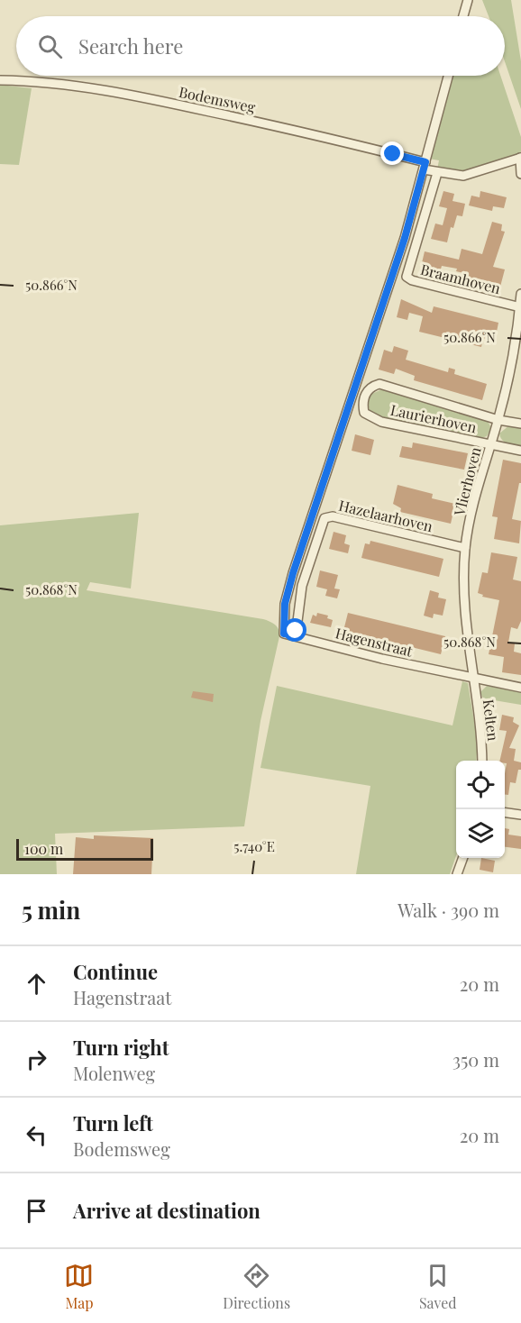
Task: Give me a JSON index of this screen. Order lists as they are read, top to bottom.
{
  "streets": {
    "street": [
      "Bodemsweg",
      "Braamhoven",
      "Laurierhoven",
      "Vlierhoven",
      "Hazelaarhoven",
      "Hagenstraat",
      "Kelten"
    ]
  },
  "crossings": [
    ["Bodemsweg", "Braamhoven"],
    ["Bodemsweg", "Hagenstraat"],
    ["Braamhoven", "Vlierhoven"],
    ["Laurierhoven", "Vlierhoven"],
    ["Vlierhoven", "Hazelaarhoven"],
    ["Vlierhoven", "Hagenstraat"],
    ["Vlierhoven", "Kelten"],
    ["Hazelaarhoven", "Hagenstraat"],
    ["Hagenstraat", "Kelten"]
  ],
  "scale_bar": "100 m",
  "page": {
    "search": "Search here",
    "scale": "100 m",
    "heading": ["5 min", "Walk · 390 m"],
    "list": [
      ["Continue", "Hagenstraat", "20 m"],
      ["Turn right", "Molenweg", "350 m"],
      ["Turn left", "Bodemsweg", "20 m"],
      "Arrive at destination"
    ],
    "nav": ["Map", "Directions", "Saved"]
  },
  "coordinates": ["50.866°N", "50.868°N", "5.740°E"]
}
